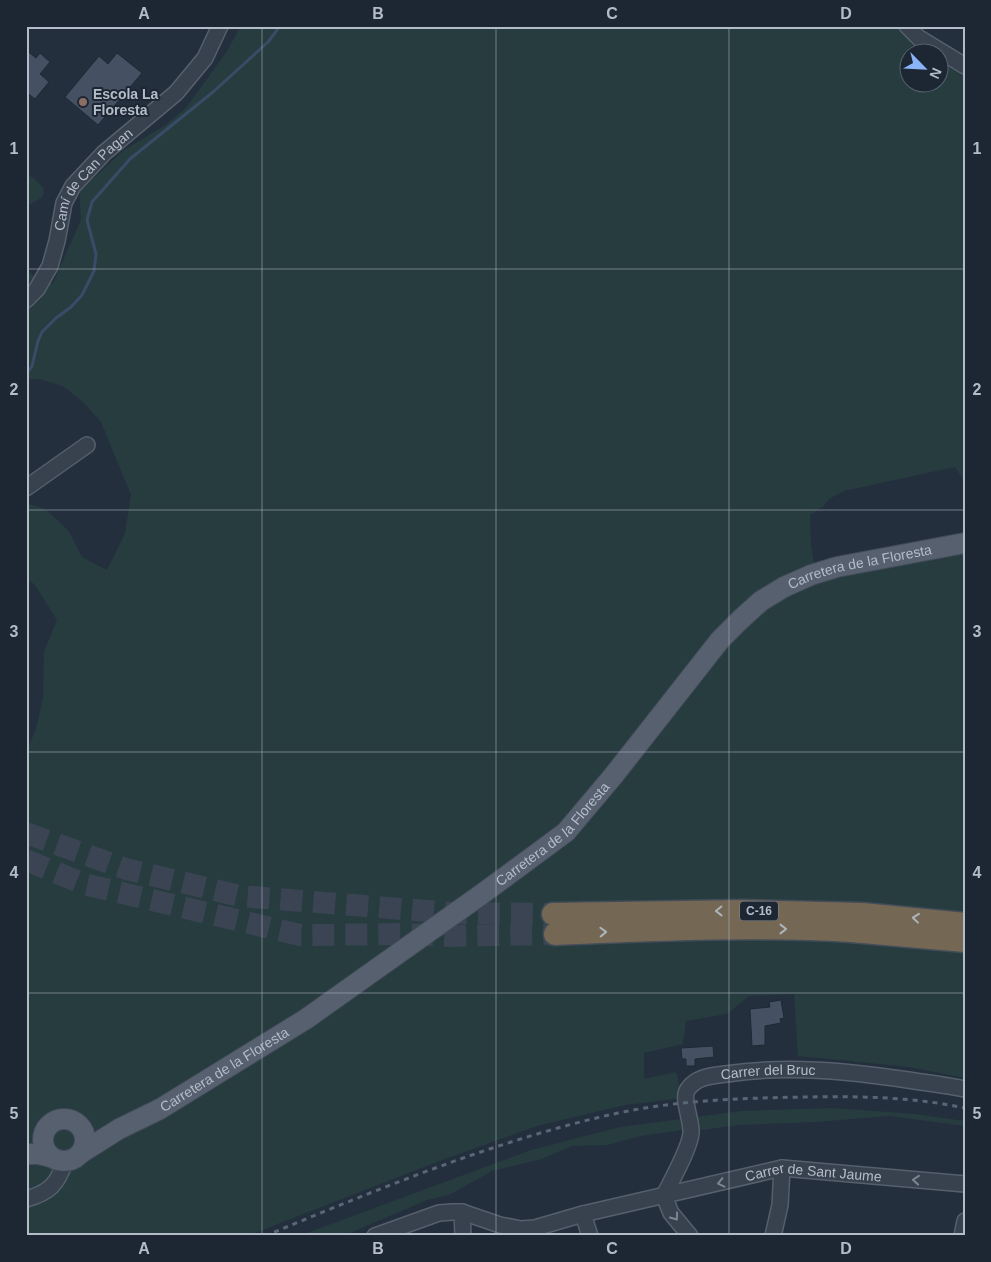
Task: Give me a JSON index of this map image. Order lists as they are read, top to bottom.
{
  "streets": {
    "highway": ["C-16"],
    "main road": ["Carretera de la Floresta"],
    "street": ["Camí de Can Pagan", "Carrer del Bruc", "Carrer de Sant Jaume"]
  },
  "crossings": [
    ["Carrer del Bruc", "Carrer de Sant Jaume"]
  ],
  "one_way": ["Carrer de Sant Jaume"],
  "places": ["Escola La Floresta"],
  "north": "bottom right",
  "grid": {
    "columns": [
      "A",
      "B",
      "C",
      "D"
    ],
    "rows": [
      "1",
      "2",
      "3",
      "4",
      "5"
    ]
  }
}
